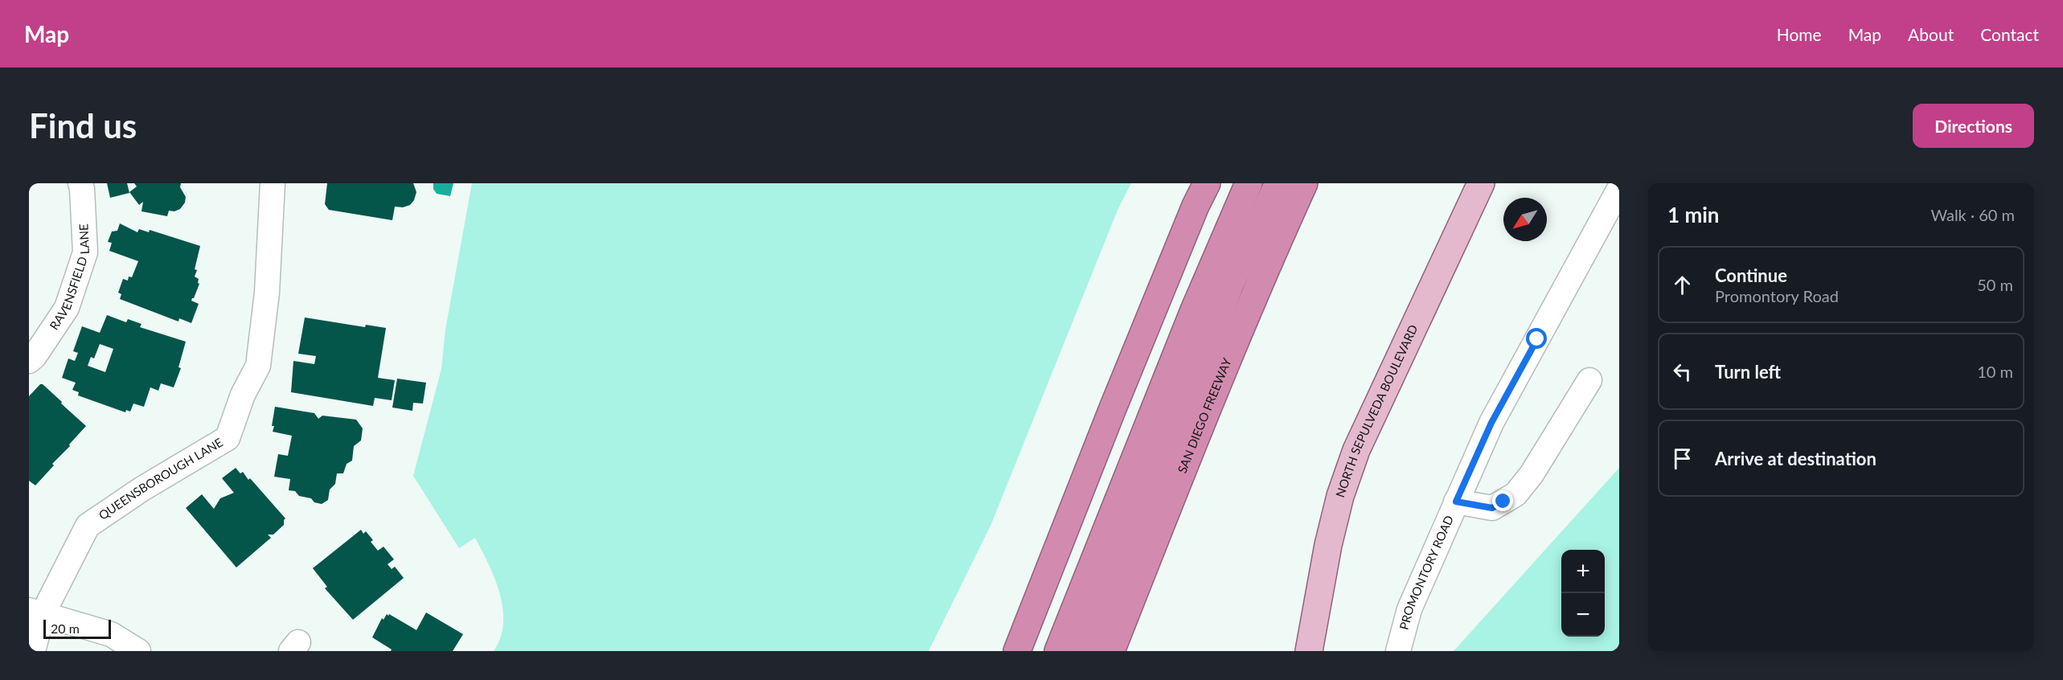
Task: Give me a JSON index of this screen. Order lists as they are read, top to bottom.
{
  "streets": {
    "highway": ["SAN DIEGO FREEWAY"],
    "main road": ["NORTH SEPULVEDA BOULEVARD"],
    "street": ["RAVENSFIELD LANE", "QUEENSBOROUGH LANE", "PROMONTORY ROAD"]
  },
  "scale_bar": "20 m",
  "north": "bottom left",
  "page": {
    "header": "Map",
    "nav": [
      "Home",
      "Map",
      "About",
      "Contact"
    ],
    "buttons": "Directions",
    "title": "Find us",
    "heading": ["1 min", "Walk · 60 m"],
    "list": [
      ["Continue", "Promontory Road", "50 m"],
      ["Turn left", "10 m"],
      "Arrive at destination"
    ],
    "map_buttons": ["+", "−"],
    "scale": "20 m"
  }
}
